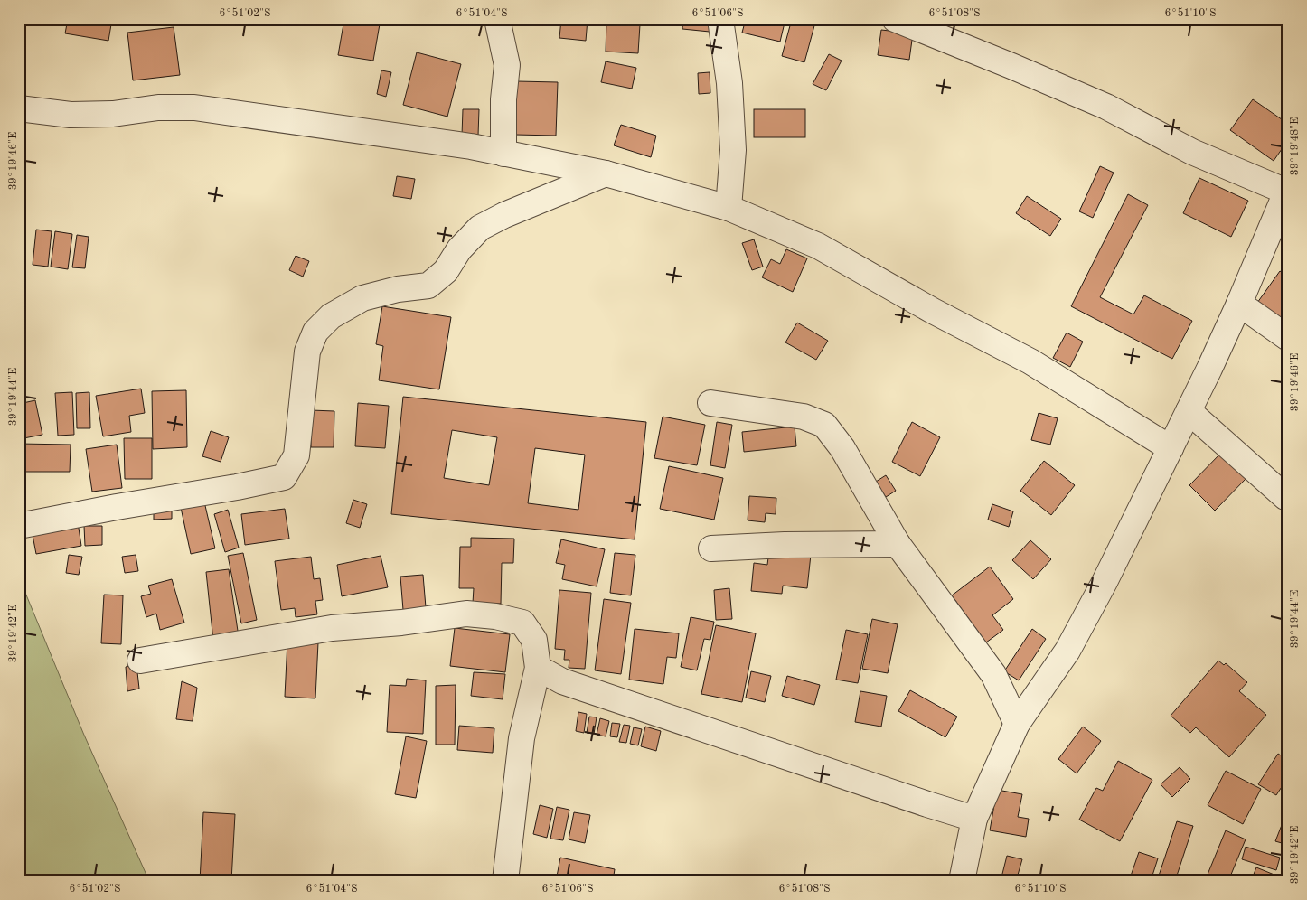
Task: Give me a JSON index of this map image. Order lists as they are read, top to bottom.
{
  "coordinates": [
    "6°51'02\"S",
    "6°51'04\"S",
    "6°51'06\"S",
    "6°51'08\"S",
    "6°51'10\"S",
    "39°19'48\"E",
    "39°19'46\"E",
    "39°19'44\"E",
    "39°19'42\"E"
  ]
}
